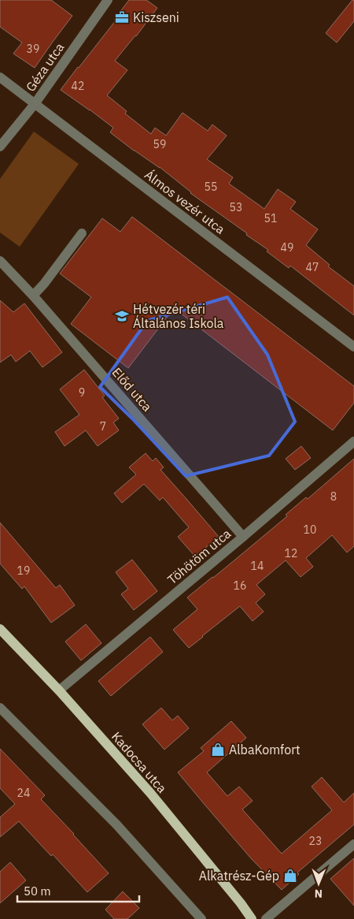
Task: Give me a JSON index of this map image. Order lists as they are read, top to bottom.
{
  "streets": {
    "main road": ["Kadocsa utca"],
    "street": [
      "Géza utca",
      "Álmos vezér utca",
      "Előd utca",
      "Töhötöm utca"
    ]
  },
  "crossings": [
    ["Géza utca", "Álmos vezér utca"],
    ["Előd utca", "Töhötöm utca"],
    ["Töhötöm utca", "Kadocsa utca"]
  ],
  "places": {
    "office": ["Kiszseni"],
    "school or university": ["Hétvezér téri Általános Iskola"],
    "shop": ["AlbaKomfort", "Alkatrész-Gép"]
  },
  "house_numbers": [
    "39",
    "42",
    "59",
    "55",
    "53",
    "51",
    "49",
    "47",
    "9",
    "7",
    "8",
    "10",
    "12",
    "14",
    "19",
    "16",
    "24",
    "23"
  ],
  "scale_bar": "50 m",
  "north": "bottom"
}
